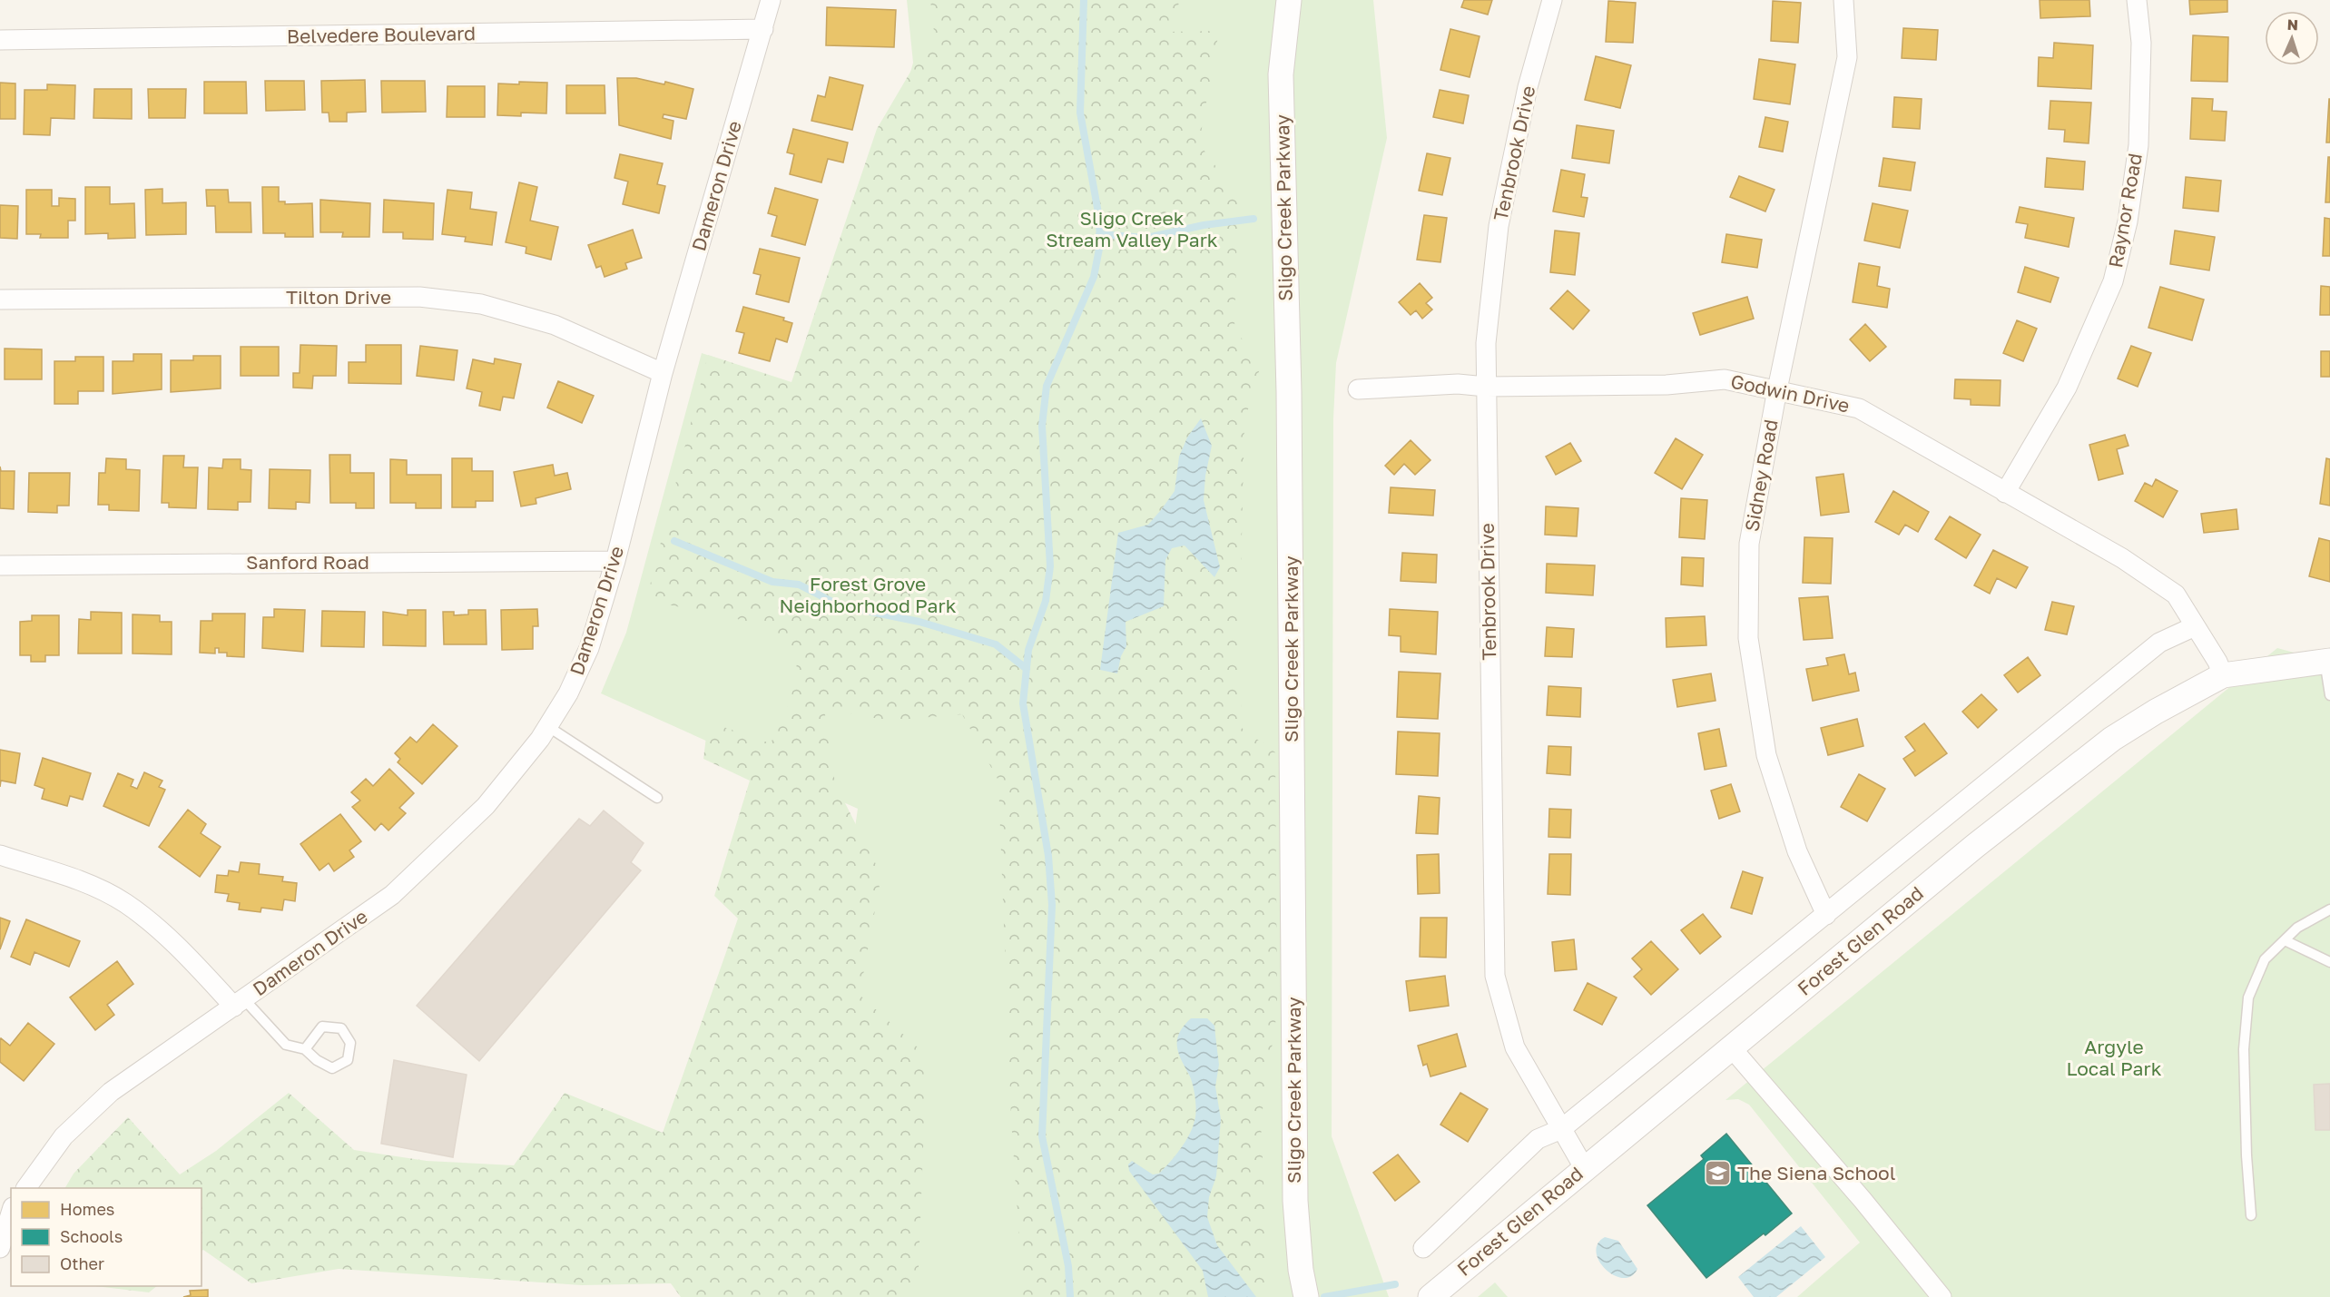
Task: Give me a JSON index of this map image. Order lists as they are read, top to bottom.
{
  "streets": {
    "street": [
      "Belvedere Boulevard",
      "Tenbrook Drive",
      "Dameron Drive",
      "Sligo Creek Parkway",
      "Raynor Road",
      "Tilton Drive",
      "Godwin Drive",
      "Sidney Road",
      "Sanford Road",
      "Forest Glen Road"
    ]
  },
  "crossings": [
    ["Belvedere Boulevard", "Dameron Drive"],
    ["Tenbrook Drive", "Godwin Drive"],
    ["Tenbrook Drive", "Forest Glen Road"],
    ["Dameron Drive", "Tilton Drive"],
    ["Dameron Drive", "Sanford Road"],
    ["Raynor Road", "Godwin Drive"],
    ["Godwin Drive", "Sidney Road"],
    ["Godwin Drive", "Forest Glen Road"]
  ],
  "parks": ["Sligo Creek Stream Valley Park", "Forest Grove Neighborhood Park", "Argyle Local Park"],
  "places": {
    "school or university": ["The Siena School"]
  },
  "legend": ["Homes", "Schools", "Other"],
  "north": "top"
}
